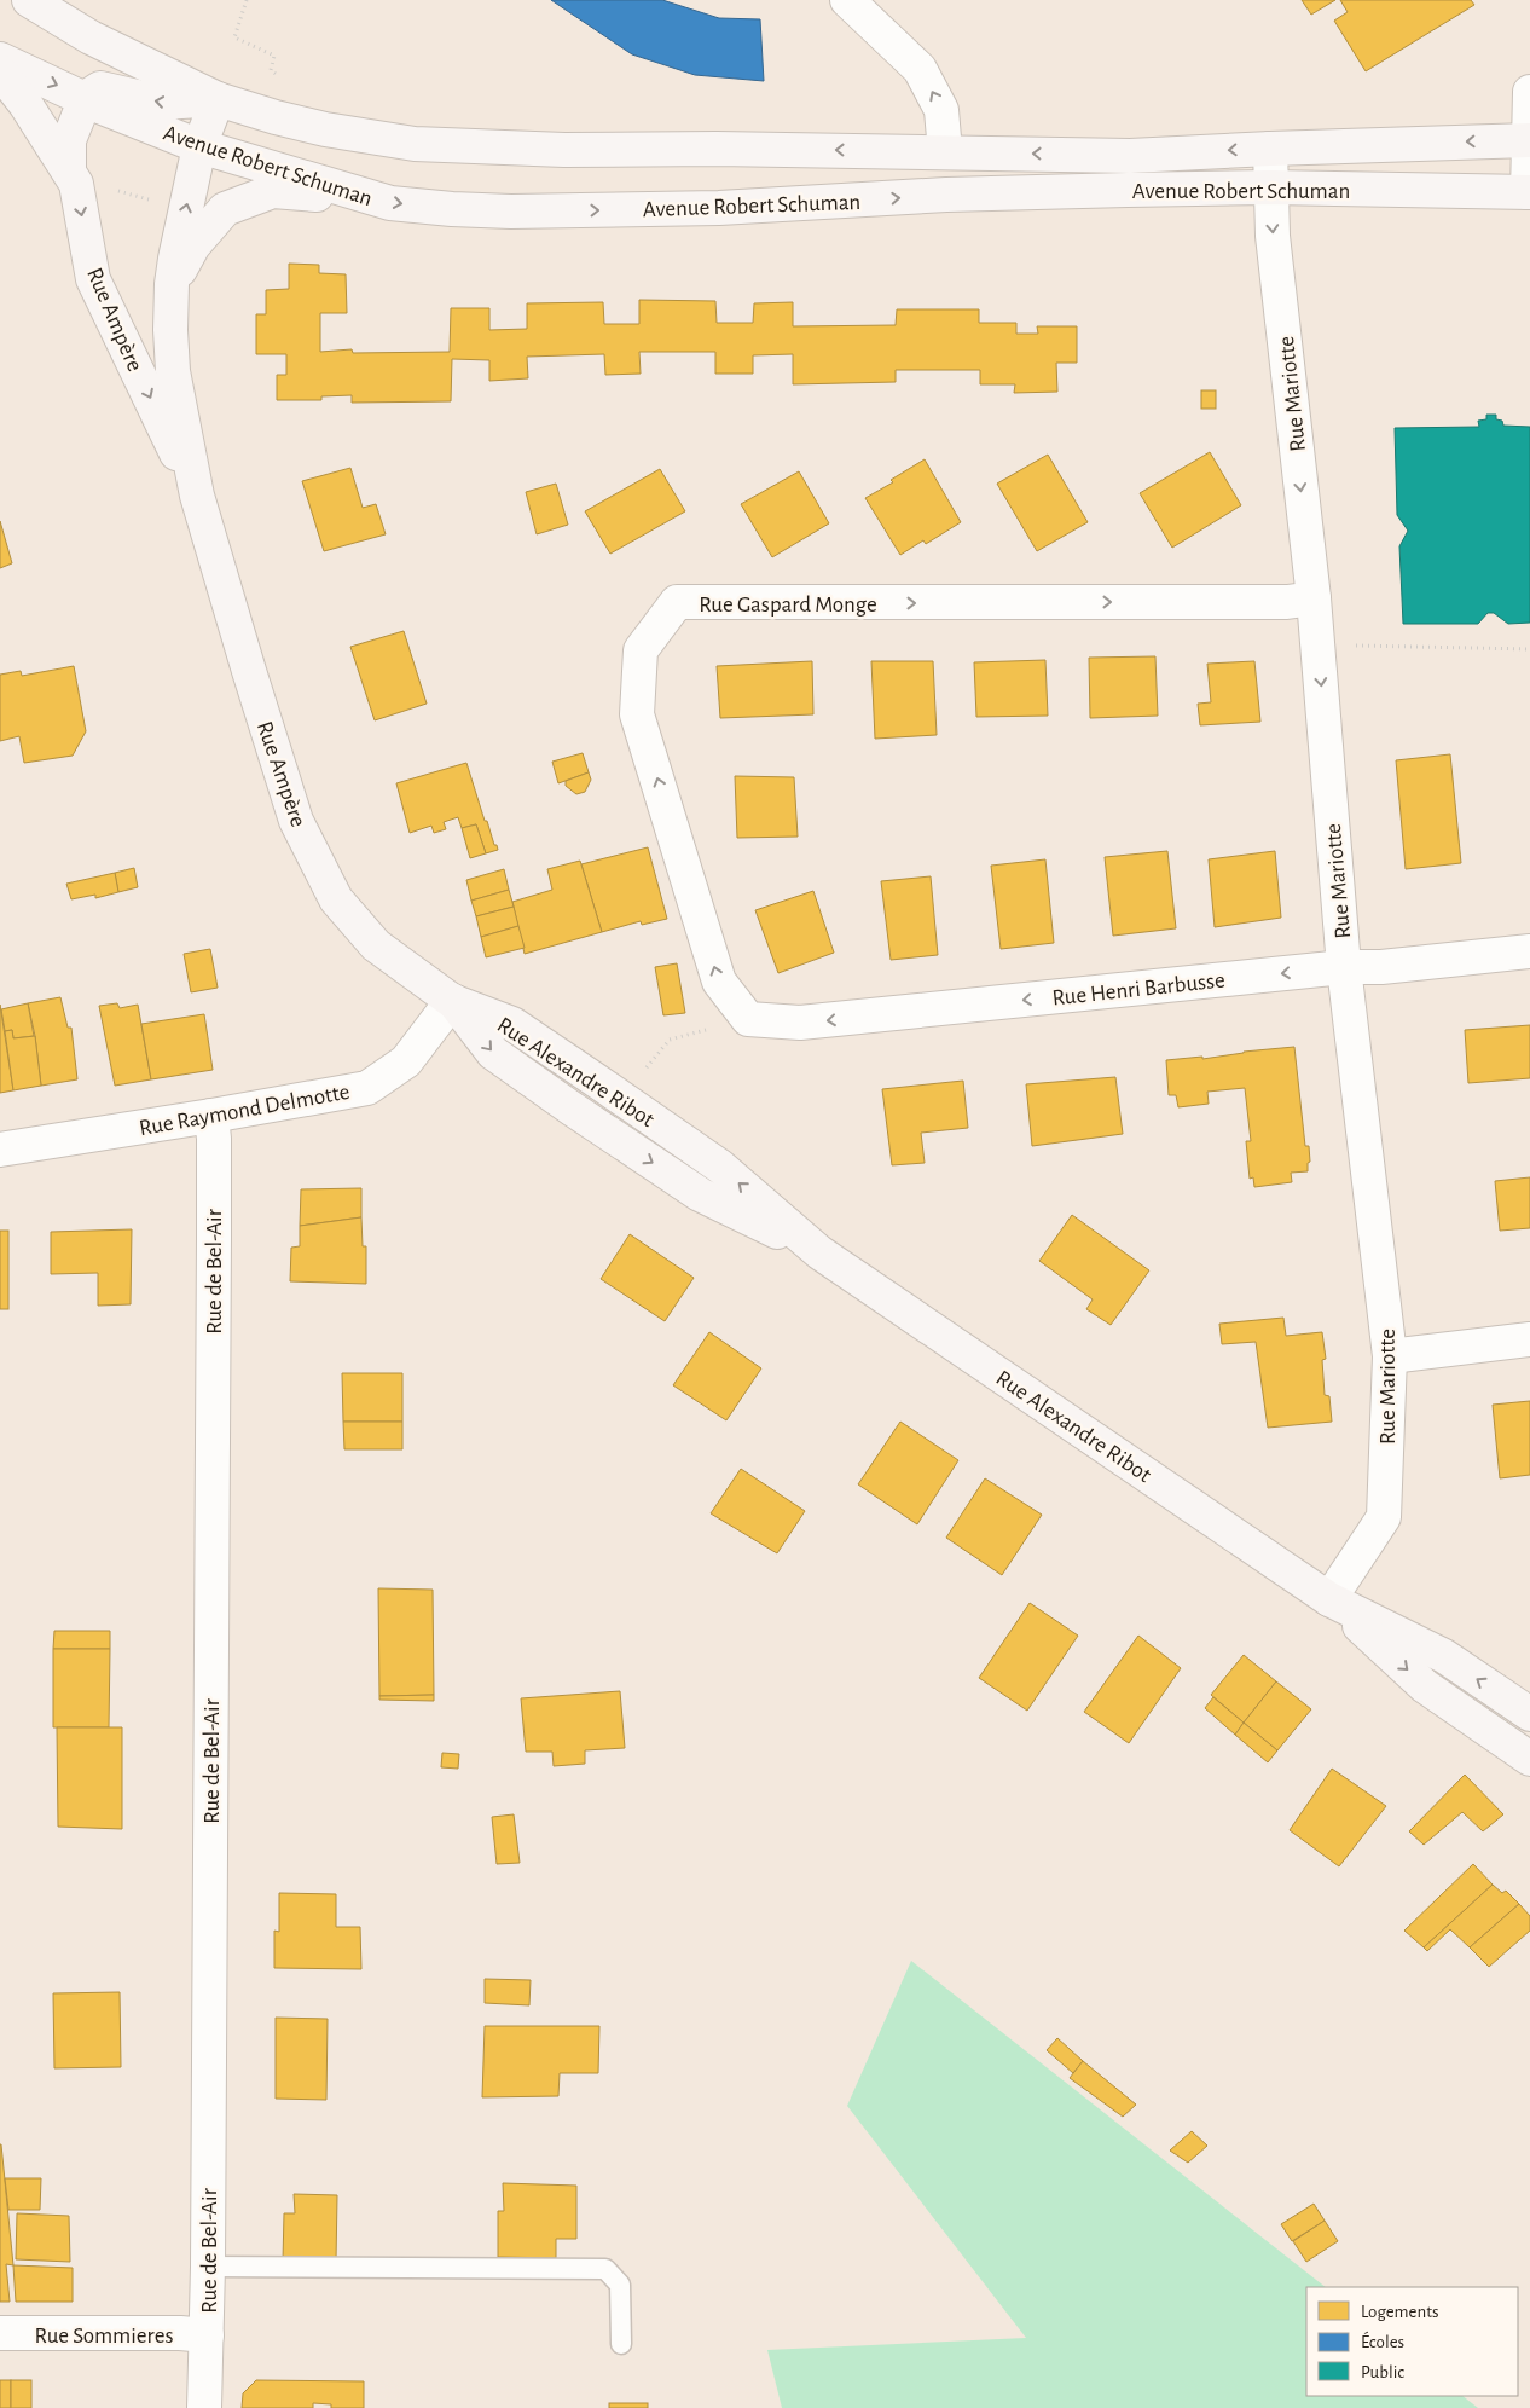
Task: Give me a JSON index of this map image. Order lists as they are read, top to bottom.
{
  "streets": {
    "main road": ["Avenue Robert Schuman", "Rue Ampère", "Rue Alexandre Ribot"],
    "street": [
      "Rue Mariotte",
      "Rue Gaspard Monge",
      "Rue Henri Barbusse",
      "Rue Raymond Delmotte",
      "Rue de Bel-Air",
      "Rue Sommieres"
    ]
  },
  "crossings": [
    ["Avenue Robert Schuman", "Rue Ampère"],
    ["Avenue Robert Schuman", "Rue Mariotte"],
    ["Rue Ampère", "Rue Alexandre Ribot"],
    ["Rue Ampère", "Rue Raymond Delmotte"],
    ["Rue Mariotte", "Rue Gaspard Monge"],
    ["Rue Mariotte", "Rue Henri Barbusse"],
    ["Rue Mariotte", "Rue Alexandre Ribot"],
    ["Rue Gaspard Monge", "Rue Henri Barbusse"],
    ["Rue Alexandre Ribot", "Rue Raymond Delmotte"],
    ["Rue Raymond Delmotte", "Rue de Bel-Air"],
    ["Rue de Bel-Air", "Rue Sommieres"]
  ],
  "one_way": ["Rue Mariotte", "Rue Henri Barbusse"],
  "legend": ["Logements", "Écoles", "Public"]
}
